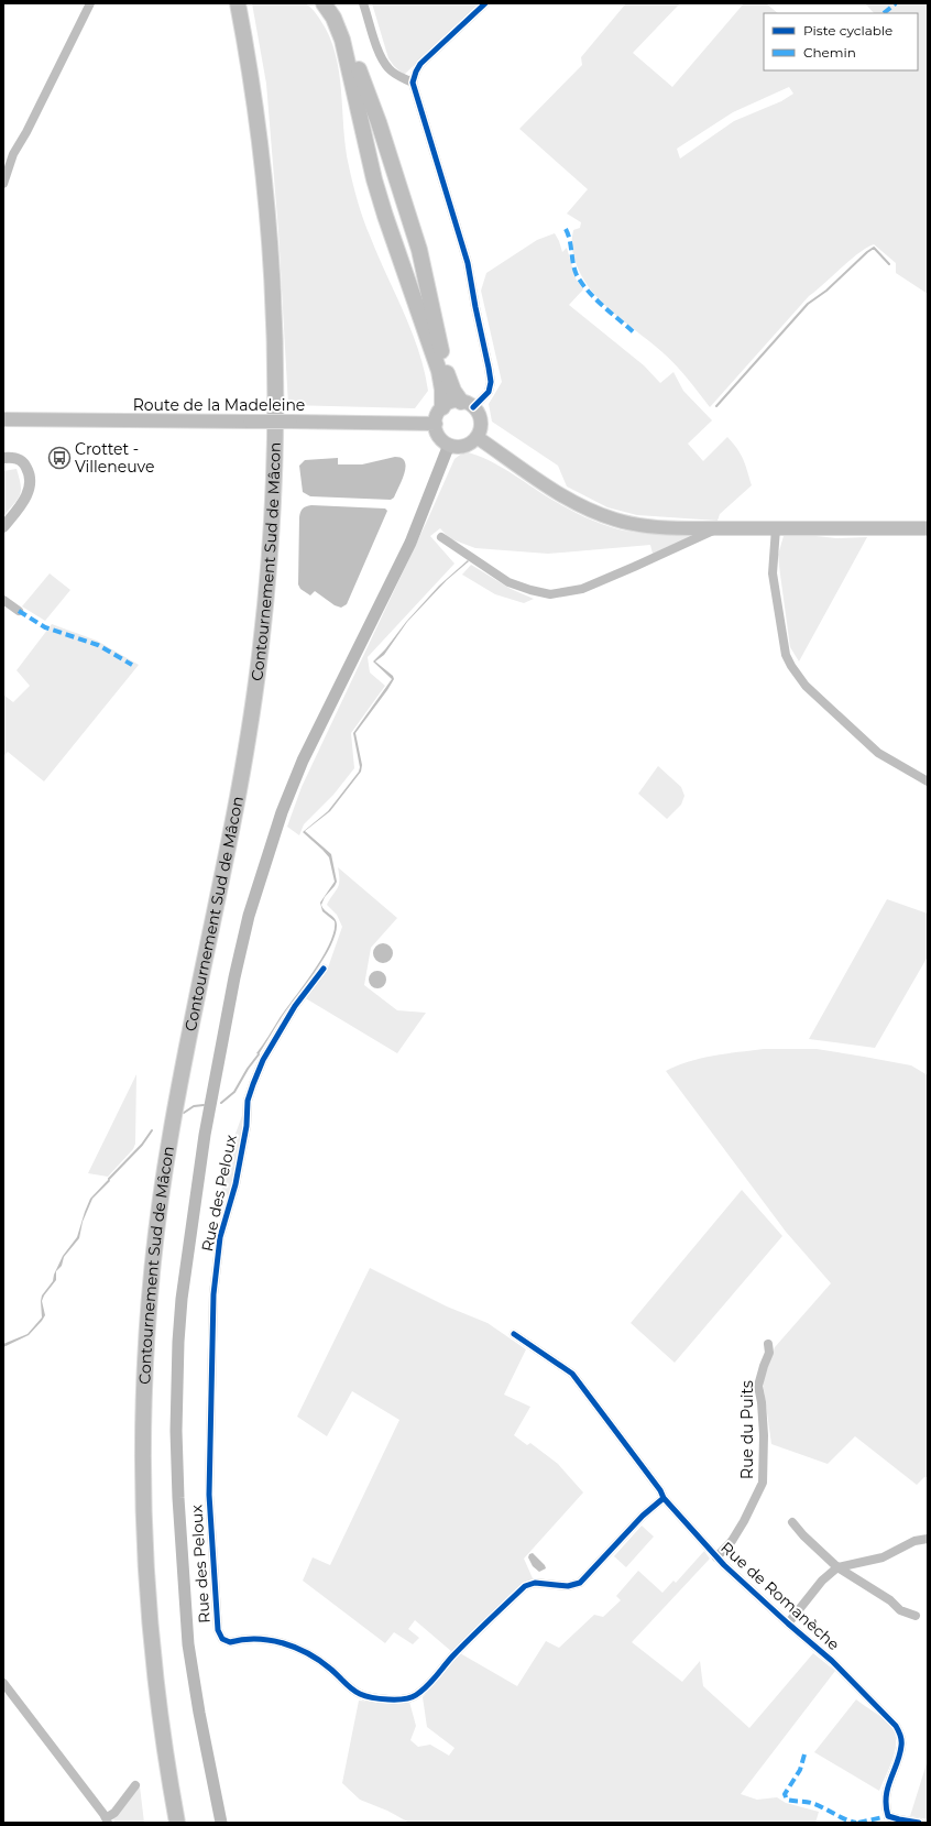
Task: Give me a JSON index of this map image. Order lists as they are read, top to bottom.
{
  "streets": {
    "highway": ["Contournement Sud de Mâcon"],
    "main road": ["Route de la Madeleine"],
    "street": ["Rue des Peloux", "Rue du Puits", "Rue de Romanèche"]
  },
  "crossings": [
    ["Rue des Peloux", "Rue de Romanèche"],
    ["Rue du Puits", "Rue de Romanèche"]
  ],
  "places": {
    "bus stop": ["Crottet - Villeneuve"]
  },
  "legend": ["Piste cyclable", "Chemin"]
}
